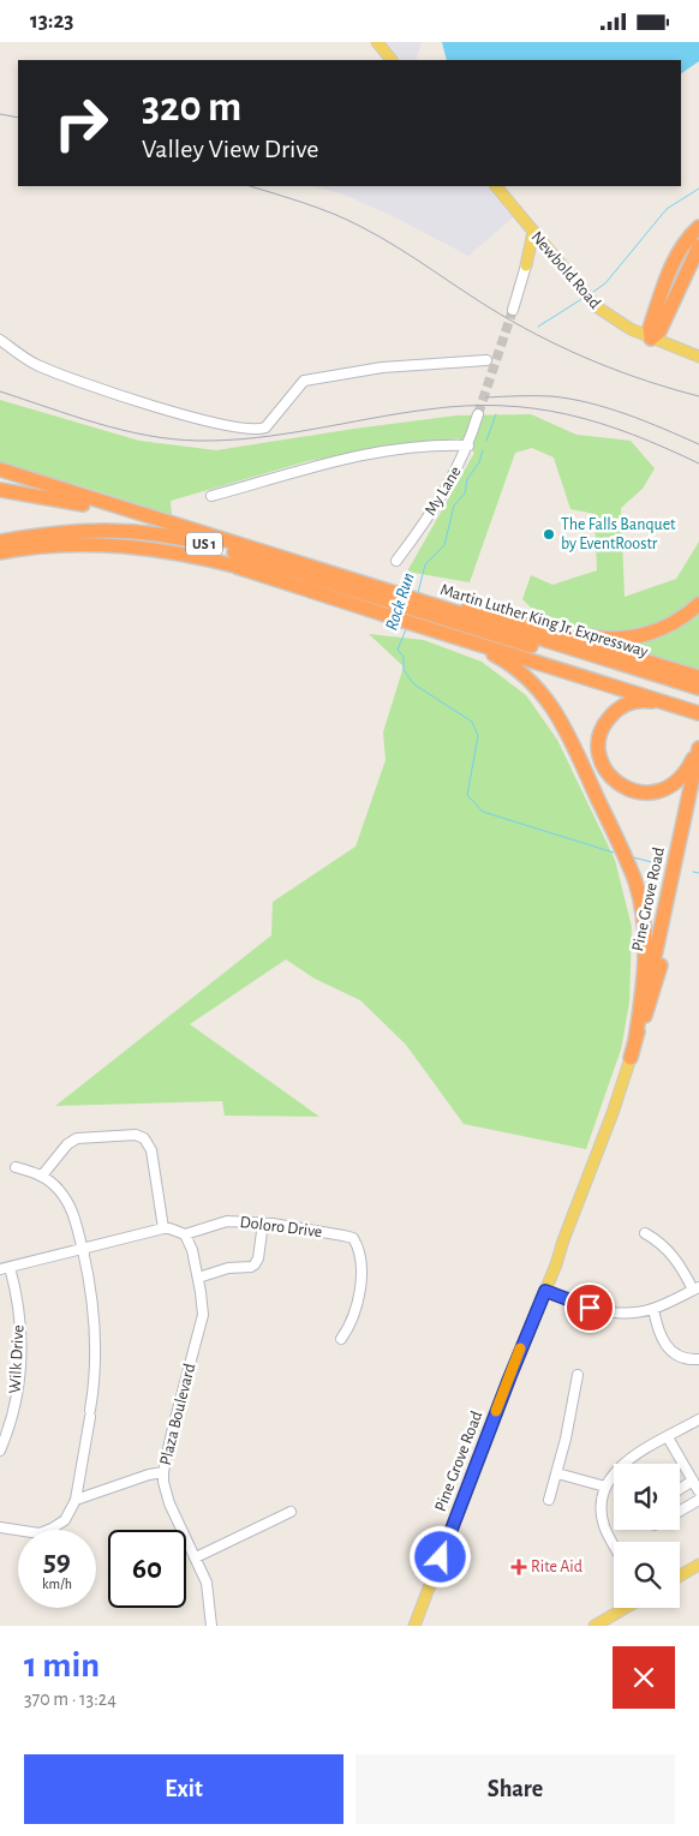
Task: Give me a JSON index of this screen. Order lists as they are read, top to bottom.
{
  "streets": {
    "highway": ["US 1", "Martin Luther King Jr. Expressway", "Pine Grove Road"],
    "main road": ["Newbold Road"],
    "street": [
      "My Lane",
      "Doloro Drive",
      "Wilk Drive",
      "Plaza Boulevard"
    ]
  },
  "crossings": [
    ["Doloro Drive", "Plaza Boulevard"]
  ],
  "water": ["Rock Run"],
  "places": {
    "other": ["The Falls Banquet by EventRoostr"],
    "health": ["Rite Aid"]
  },
  "page": {
    "status": "13:23",
    "turn": ["320 m", "Valley View Drive"],
    "speed": "59 km/h",
    "limit": "60",
    "heading": ["1 min", "370 m · 13:24"],
    "buttons": ["Exit", "Share"]
  }
}
